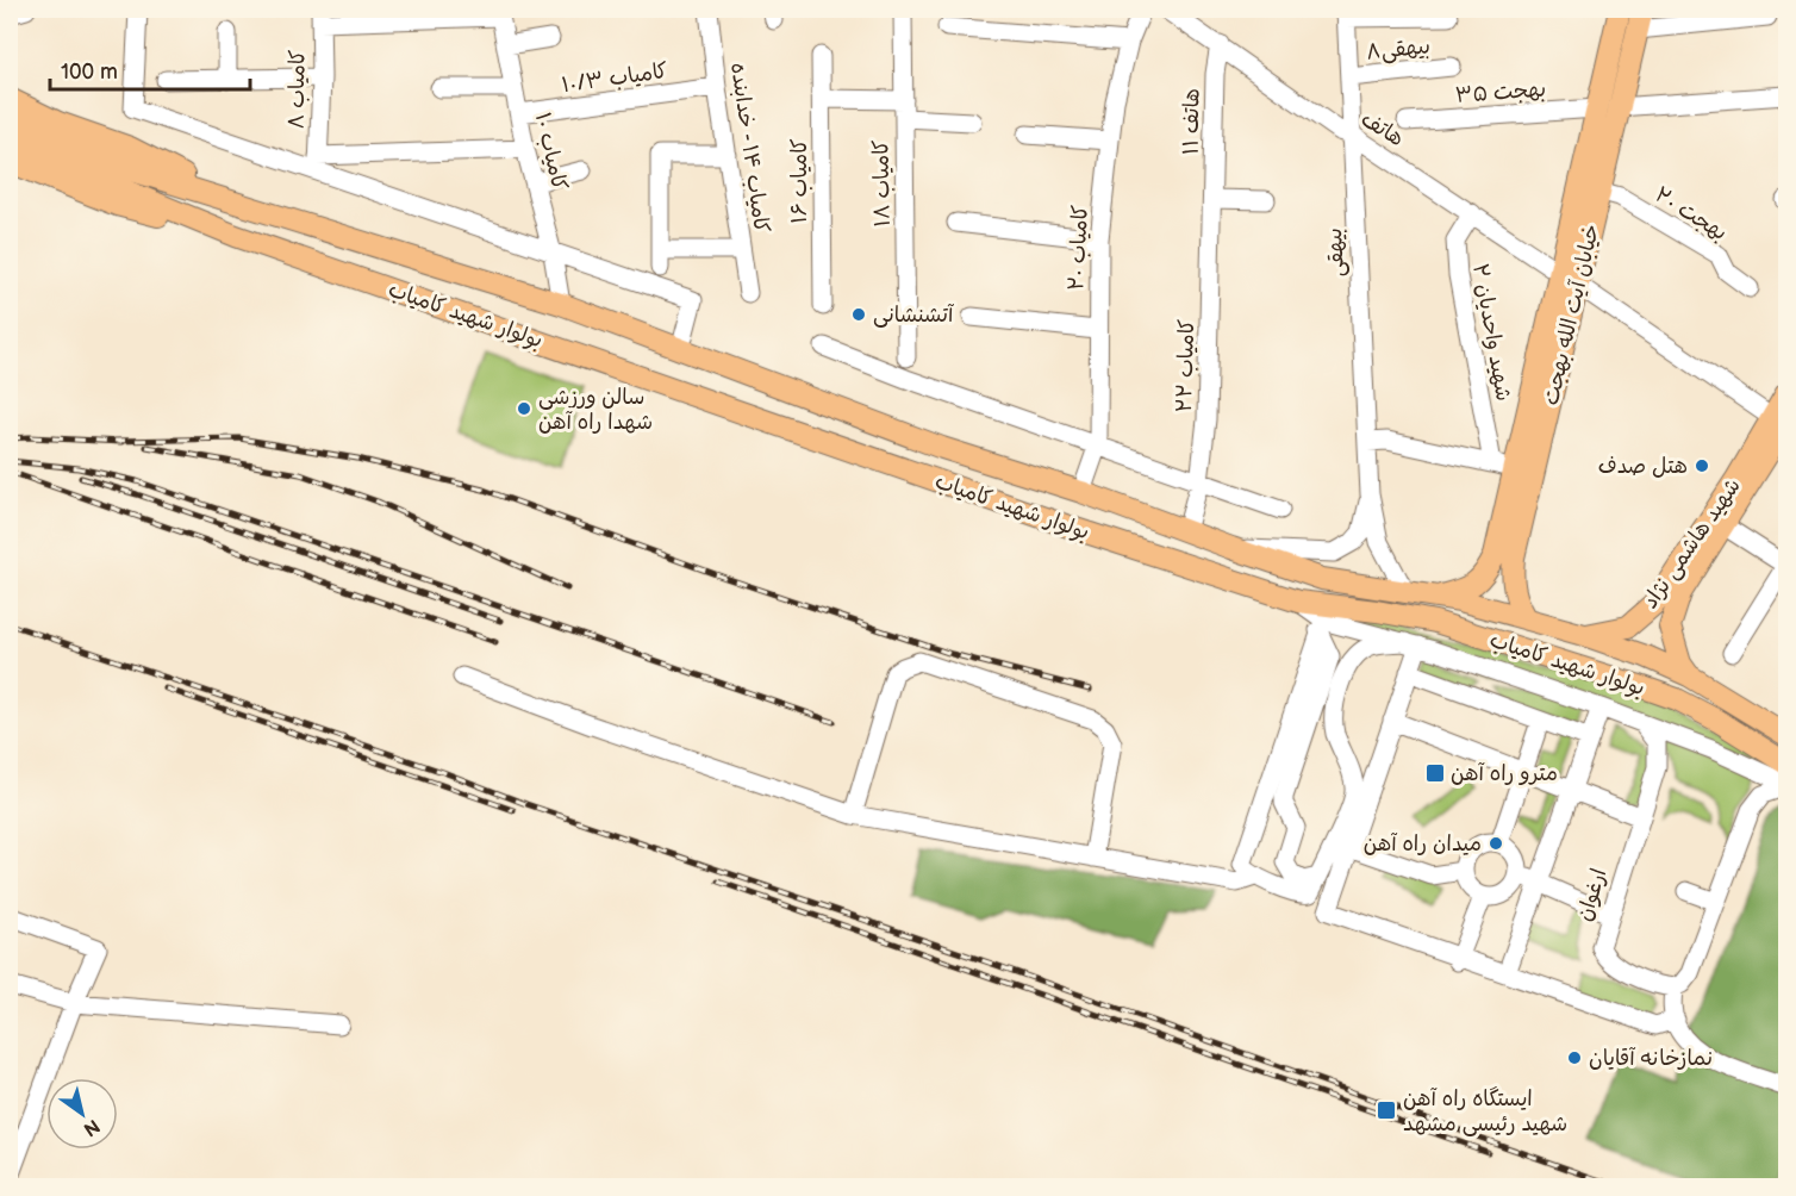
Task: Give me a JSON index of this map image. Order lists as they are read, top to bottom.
{
  "streets": {
    "main road": ["بولوار شهید کامیاب", "خیابان آیت الله بهجت", "شهید هاشمی نژاد"],
    "street": [
      "بیهقی۸",
      "کامیاب ۱۰/۳",
      "کامیاب ۸",
      "بهجت ۳۵",
      "هاتف ۱۱",
      "هاتف",
      "کامیاب ۱۴ - خدابنده",
      "کامیاب ۱۰",
      "کامیاب ۱۶",
      "کامیاب ۱۸",
      "بهجت ۲۰",
      "کامیاب ۲۰",
      "بیهقی",
      "شهید واحدیان ۲",
      "کامیاب ۲۲",
      "ارغوان"
    ]
  },
  "crossings": [
    ["بیهقی۸", "بیهقی"],
    ["کامیاب ۱۰/۳", "کامیاب ۱۴ - خدابنده"],
    ["کامیاب ۱۰/۳", "کامیاب ۱۰"],
    ["بهجت ۳۵", "خیابان آیت الله بهجت"],
    ["هاتف ۱۱", "هاتف"],
    ["هاتف ۱۱", "کامیاب ۲۲"],
    ["هاتف", "بیهقی"],
    ["هاتف", "خیابان آیت الله بهجت"],
    ["هاتف", "شهید واحدیان ۲"],
    ["هاتف", "شهید هاشمی نژاد"],
    ["کامیاب ۱۰", "بولوار شهید کامیاب"],
    ["بهجت ۲۰", "خیابان آیت الله بهجت"],
    ["کامیاب ۲۰", "بولوار شهید کامیاب"],
    ["بولوار شهید کامیاب", "خیابان آیت الله بهجت"],
    ["بولوار شهید کامیاب", "کامیاب ۲۲"],
    ["بولوار شهید کامیاب", "شهید هاشمی نژاد"]
  ],
  "places": {
    "other": [
      "آتشنشانی",
      "سالن ورزشی شهدا راه آهن",
      "هتل صدف",
      "میدان راه آهن",
      "نمازخانه آقایان"
    ],
    "transit": ["مترو راه آهن", "ایستگاه راه آهن شهید رئیسی مشهد"]
  },
  "scale_bar": "100 m",
  "north": "bottom right"
}
